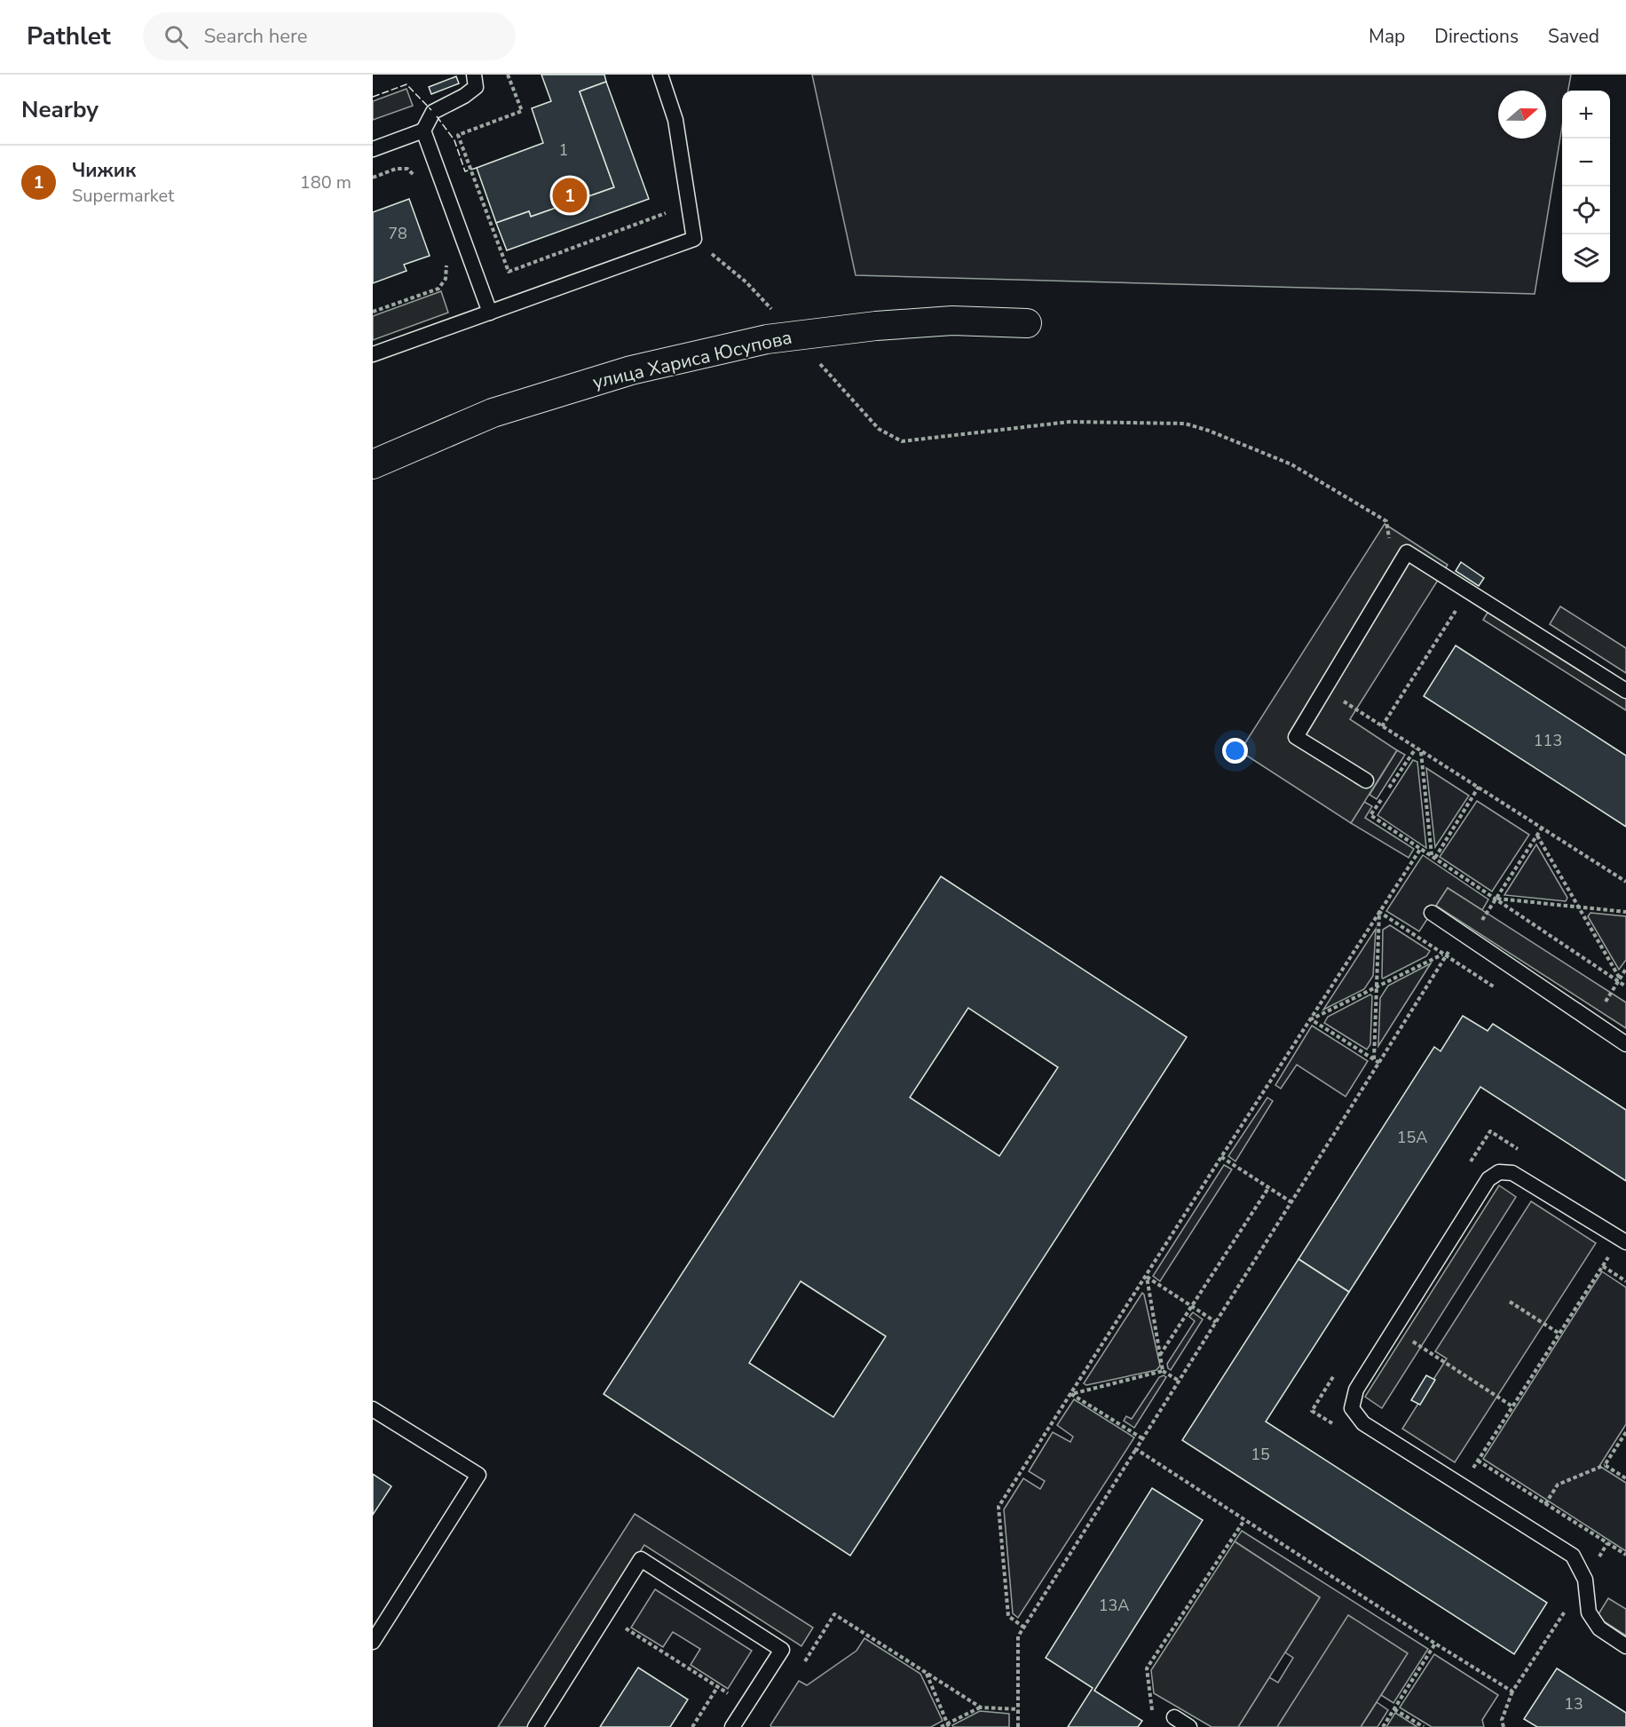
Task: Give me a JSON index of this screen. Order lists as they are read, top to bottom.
{
  "streets": {
    "street": ["улица Хариса Юсупова"]
  },
  "house_numbers": [
    "1",
    "78",
    "113",
    "15А",
    "15",
    "13А",
    "13"
  ],
  "north": "right",
  "page": {
    "header": "Pathlet",
    "search": "Search here",
    "nav": ["Map", "Directions", "Saved"],
    "heading": "Nearby",
    "map_buttons": ["+", "−"],
    "list": [
      {
        "mark": "1",
        "name": "Чижик",
        "note": "Supermarket",
        "value": "180 m"
      }
    ],
    "pins": "1"
  }
}
